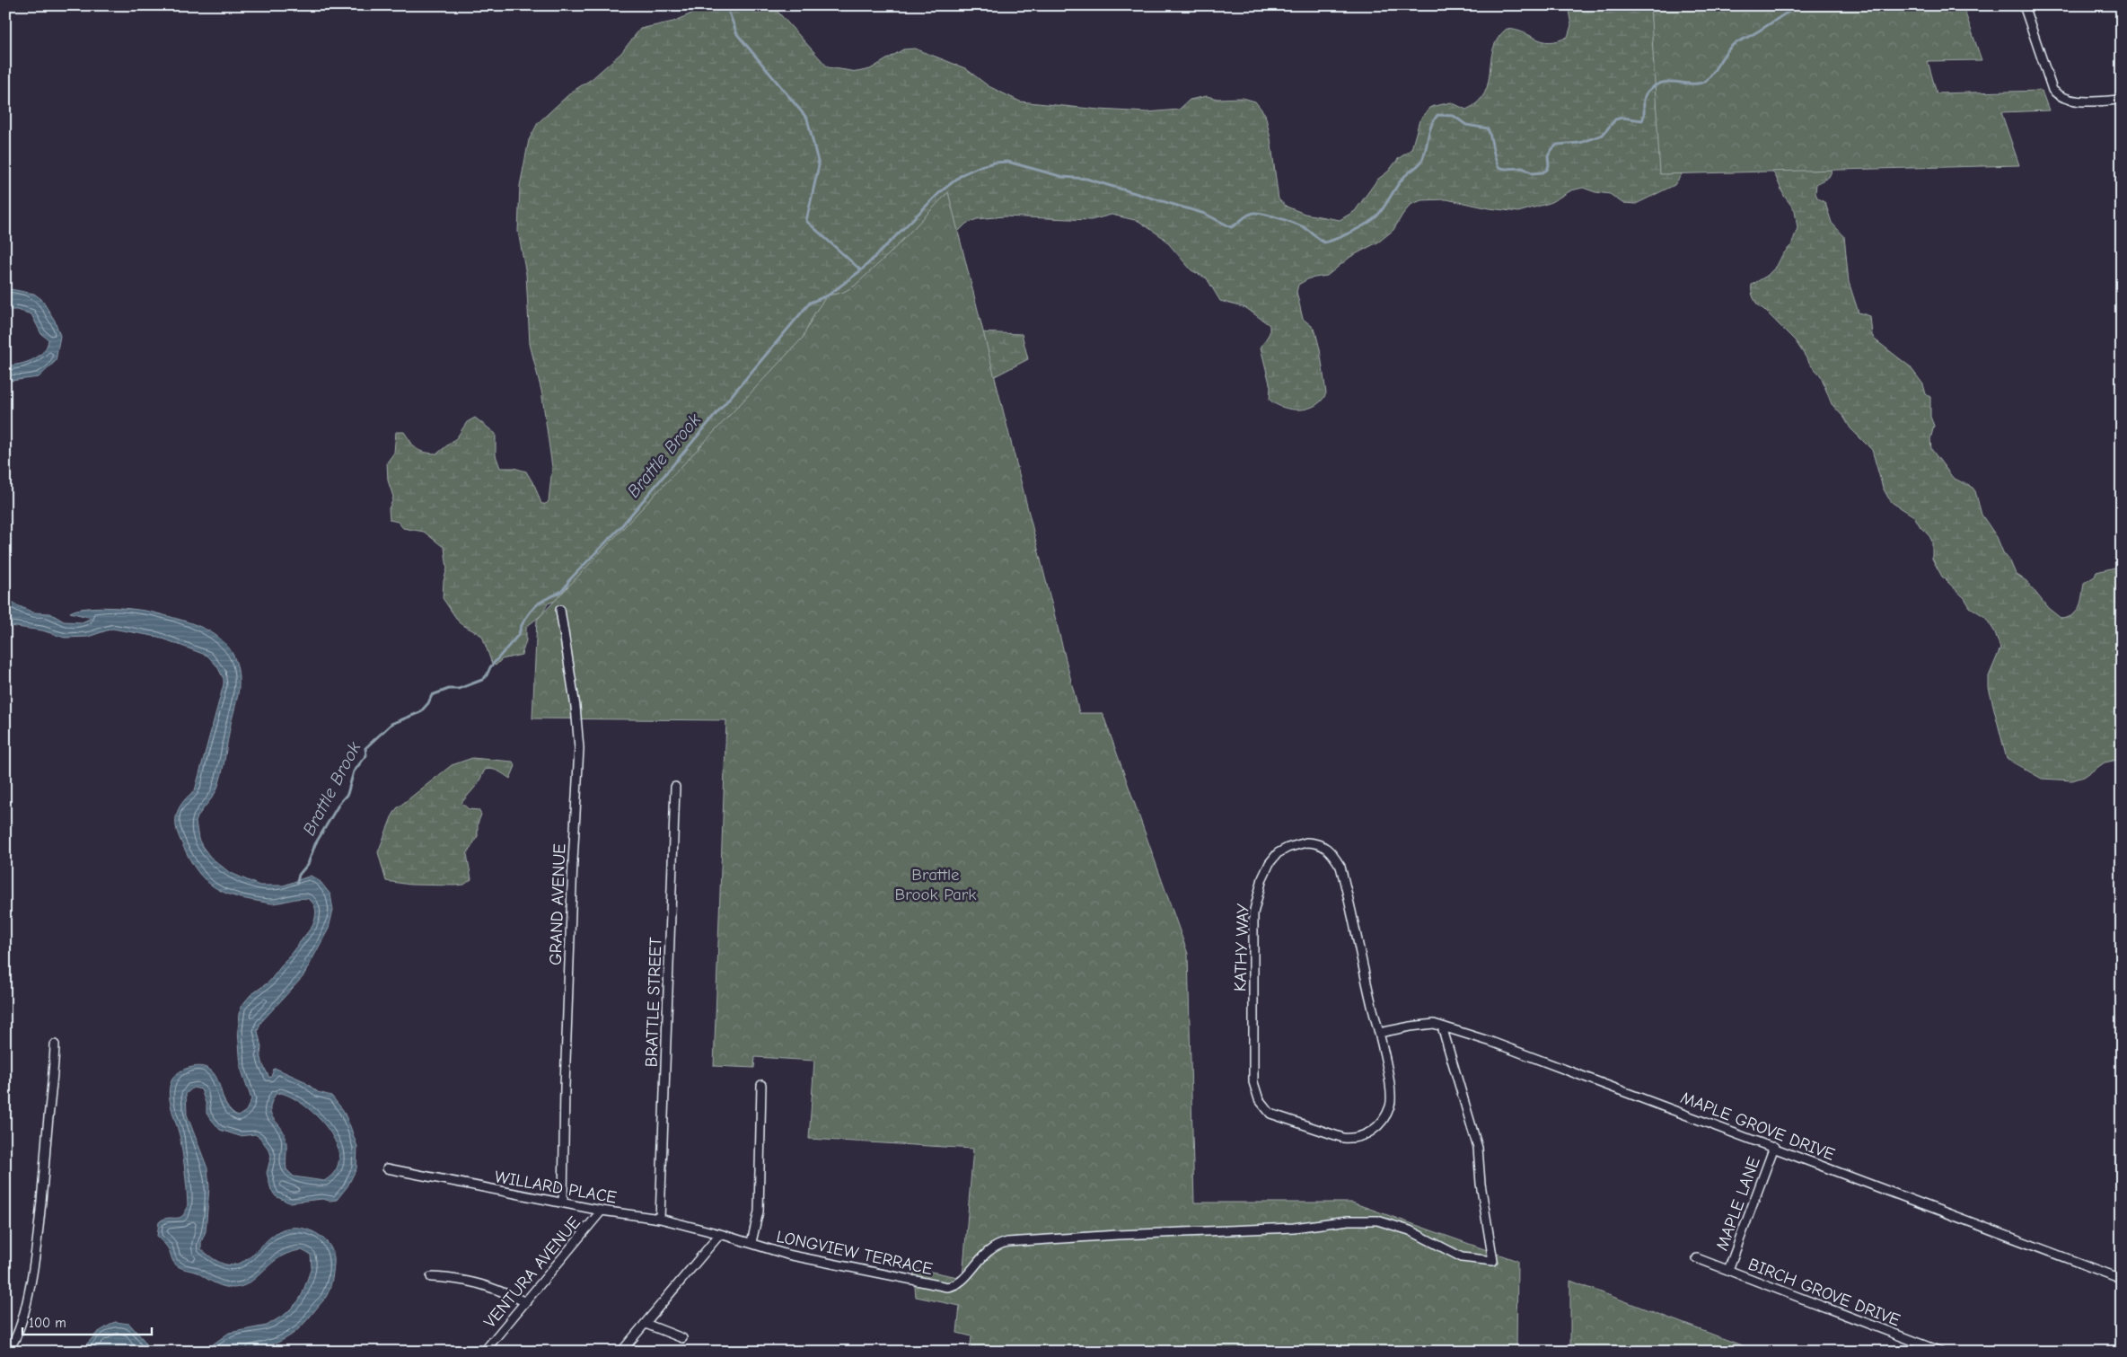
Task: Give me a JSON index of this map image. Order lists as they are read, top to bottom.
{
  "streets": {
    "street": [
      "GRAND AVENUE",
      "KATHY WAY",
      "BRATTLE STREET",
      "MAPLE GROVE DRIVE",
      "WILLARD PLACE",
      "MAPLE LANE",
      "LONGVIEW TERRACE",
      "VENTURA AVENUE",
      "BIRCH GROVE DRIVE"
    ]
  },
  "crossings": [
    ["GRAND AVENUE", "WILLARD PLACE"],
    ["KATHY WAY", "MAPLE GROVE DRIVE"],
    ["BRATTLE STREET", "WILLARD PLACE"],
    ["MAPLE GROVE DRIVE", "MAPLE LANE"],
    ["MAPLE GROVE DRIVE", "LONGVIEW TERRACE"],
    ["WILLARD PLACE", "LONGVIEW TERRACE"],
    ["WILLARD PLACE", "VENTURA AVENUE"],
    ["MAPLE LANE", "BIRCH GROVE DRIVE"]
  ],
  "water": ["Brattle Brook"],
  "parks": ["Brattle Brook Park"],
  "scale_bar": "100 m"
}
